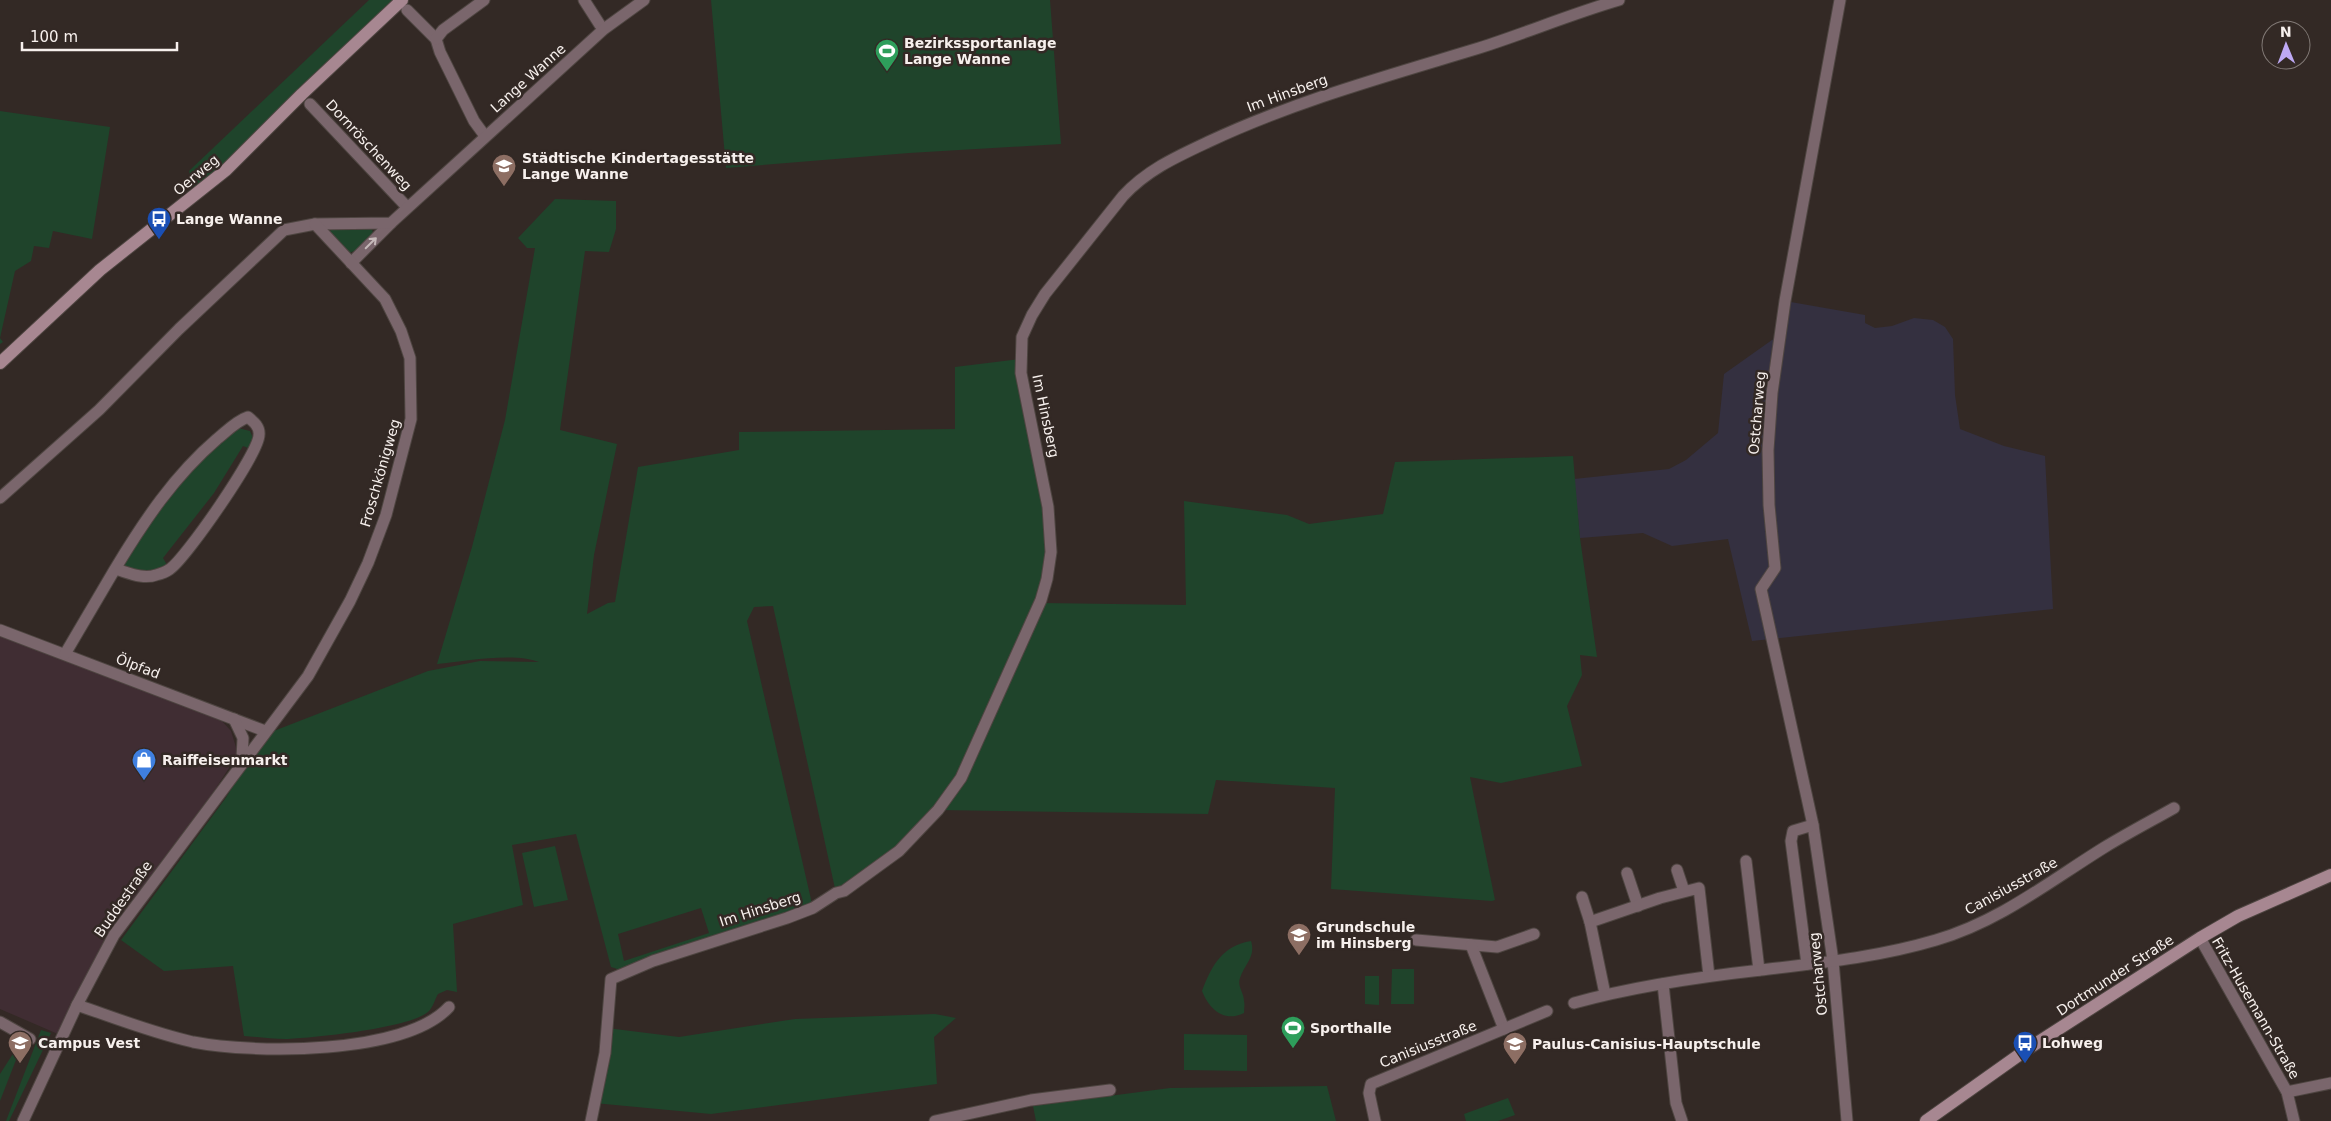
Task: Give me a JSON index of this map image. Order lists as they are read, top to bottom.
{
  "streets": {
    "main road": ["Oerweg", "Dortmunder Straße"],
    "street": [
      "Lange Wanne",
      "Im Hinsberg",
      "Dornröschenweg",
      "Ostcharweg",
      "Froschkönigweg",
      "Ölpfad",
      "Canisiusstraße",
      "Buddestraße",
      "Fritz-Husemann-Straße"
    ]
  },
  "crossings": [
    ["Lange Wanne", "Dornröschenweg"],
    ["Lange Wanne", "Froschkönigweg"],
    ["Ostcharweg", "Canisiusstraße"],
    ["Froschkönigweg", "Ölpfad"],
    ["Froschkönigweg", "Buddestraße"],
    ["Ölpfad", "Buddestraße"],
    ["Dortmunder Straße", "Fritz-Husemann-Straße"]
  ],
  "places": {
    "sports": ["Bezirkssportanlage Lange Wanne", "Sporthalle"],
    "school or university": [
      "Städtische Kindertagesstätte Lange Wanne",
      "Grundschule im Hinsberg",
      "Campus Vest",
      "Paulus-Canisius-Hauptschule"
    ],
    "bus stop": ["Lange Wanne", "Lohweg"],
    "shop": ["Raiffeisenmarkt"]
  },
  "scale_bar": "100 m",
  "north": "top"
}
